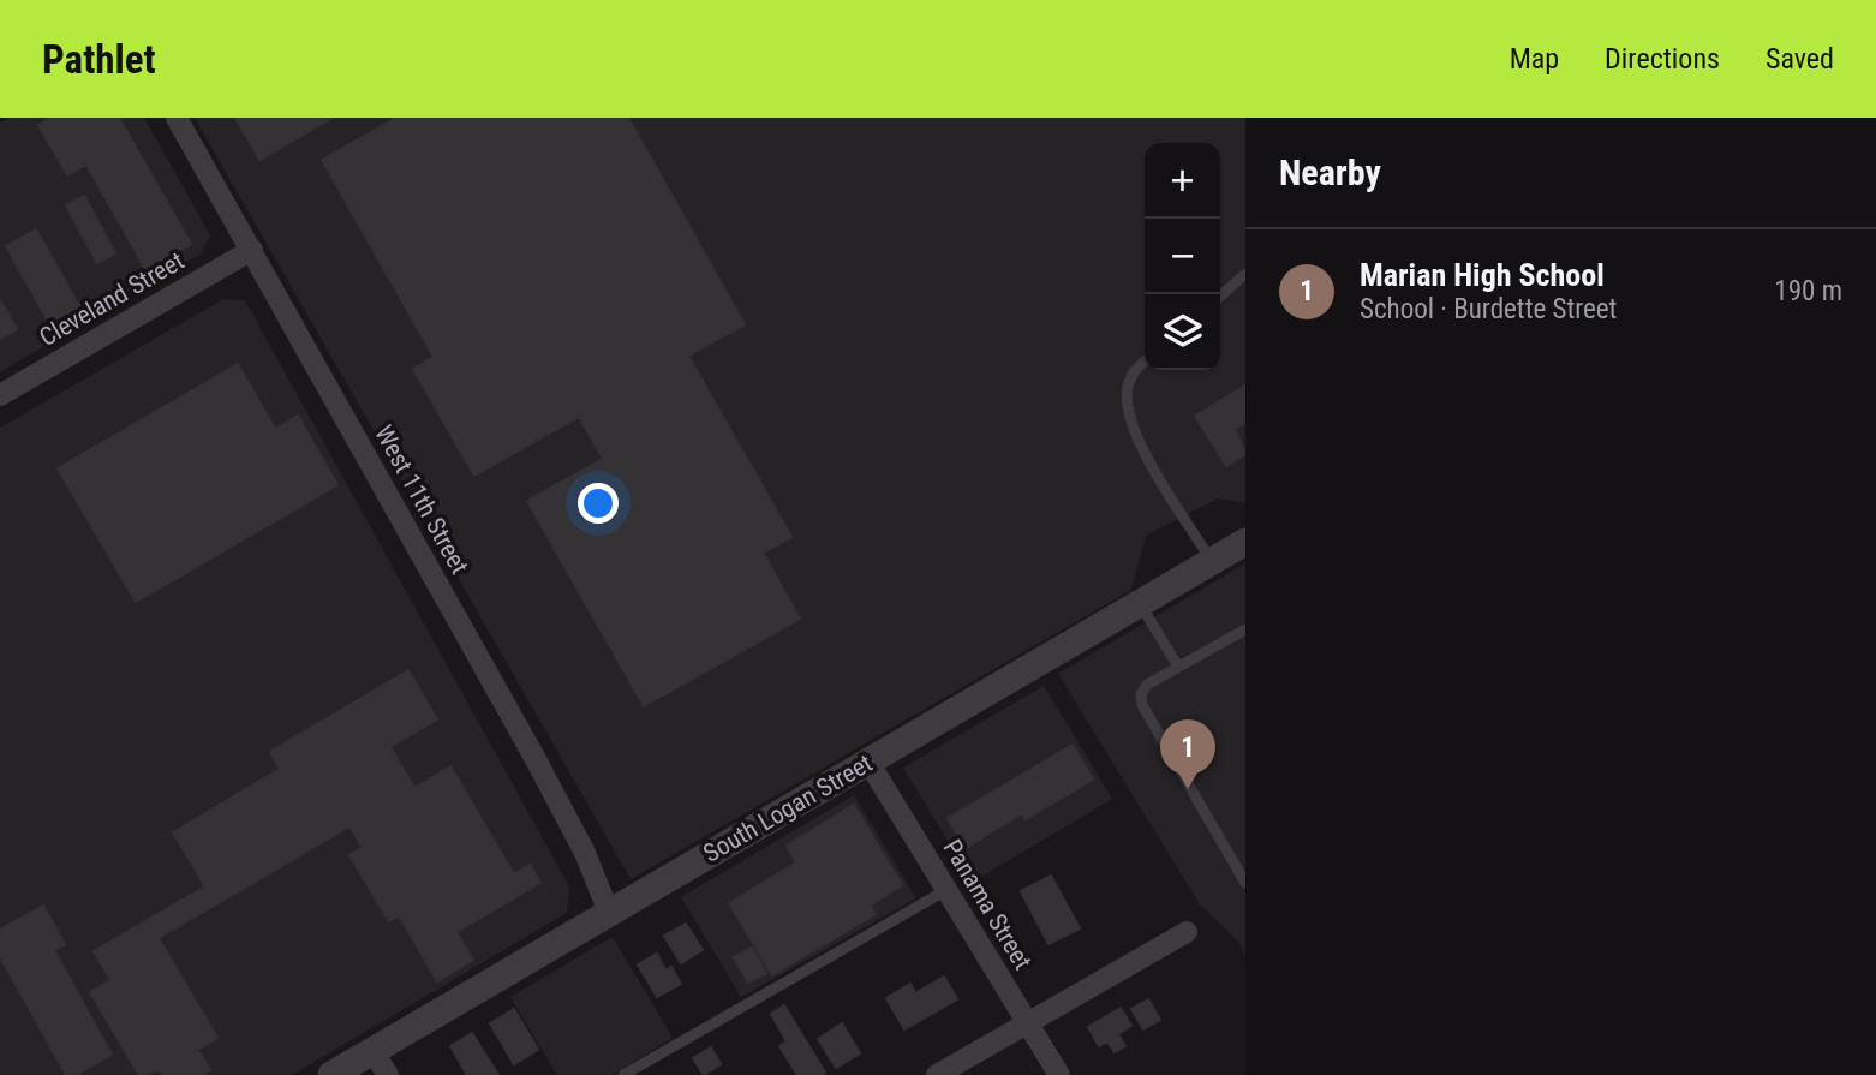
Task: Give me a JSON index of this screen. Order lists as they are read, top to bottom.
{
  "streets": {
    "street": [
      "Cleveland Street",
      "West 11th Street",
      "South Logan Street",
      "Panama Street"
    ]
  },
  "crossings": [
    ["Cleveland Street", "West 11th Street"],
    ["West 11th Street", "South Logan Street"],
    ["South Logan Street", "Panama Street"]
  ],
  "page": {
    "header": "Pathlet",
    "nav": ["Map", "Directions", "Saved"],
    "heading": "Nearby",
    "map_buttons": ["+", "−"],
    "list": [
      {
        "mark": "1",
        "name": "Marian High School",
        "note": "School · Burdette Street",
        "value": "190 m"
      }
    ],
    "pins": "1"
  }
}
